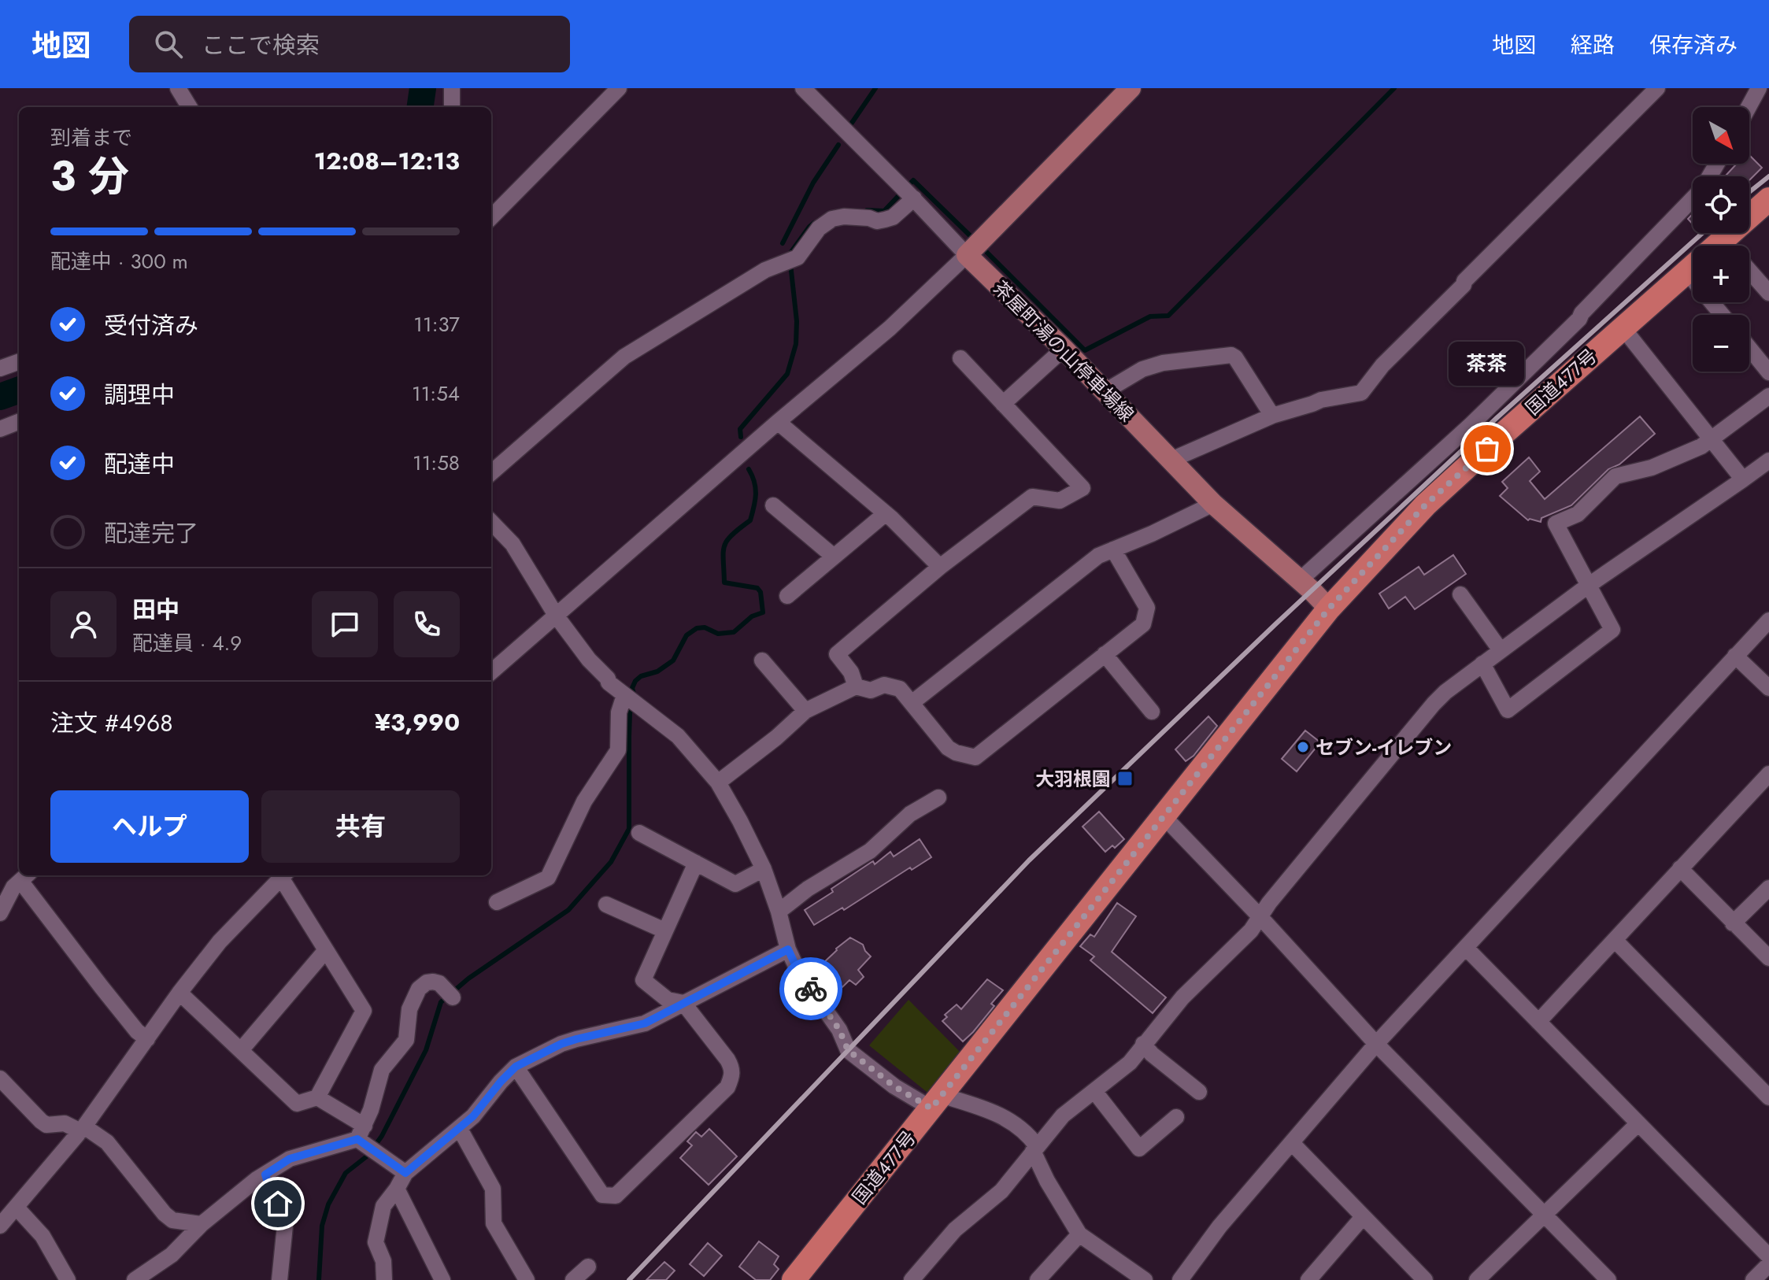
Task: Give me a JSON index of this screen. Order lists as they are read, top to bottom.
{
  "streets": {
    "highway": ["国道477号"],
    "main road": ["茶屋町湯の山停車場線"]
  },
  "crossings": [
    ["茶屋町湯の山停車場線", "国道477号"]
  ],
  "places": {
    "other": ["茶茶", "セブン-イレブン"],
    "transit": ["大羽根園"]
  },
  "north": "bottom right",
  "page": {
    "header": "地図",
    "search": "ここで検索",
    "nav": ["地図", "経路", "保存済み"],
    "map_buttons": ["+", "−"],
    "heading": ["3 分", "到着まで", "12:08–12:13"],
    "panel": [
      "田中",
      "配達員 · 4.9",
      "注文 #4968",
      "¥3,990"
    ],
    "bar": "配達中 · 300 m",
    "list": [
      ["受付済み", "11:37"],
      ["調理中", "11:54"],
      ["配達中", "11:58"],
      "配達完了"
    ],
    "bubble": "茶茶",
    "buttons": ["ヘルプ", "共有"]
  }
}
